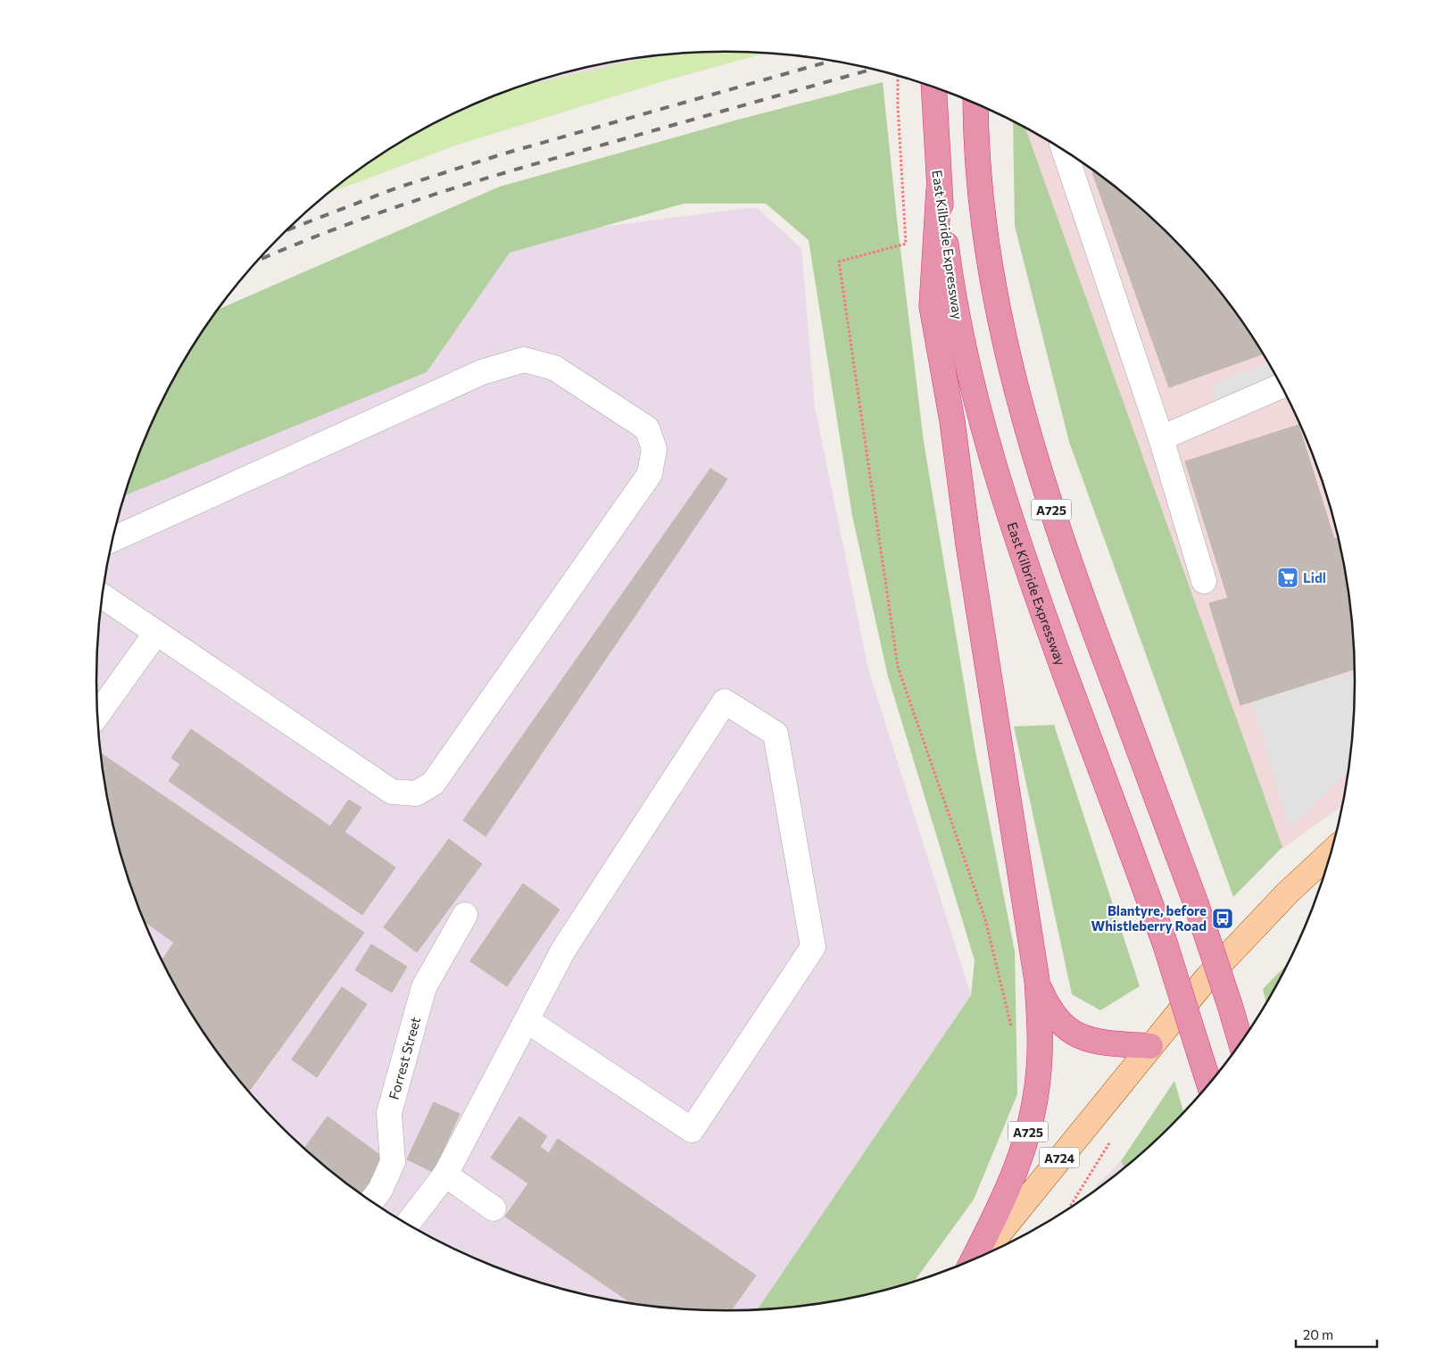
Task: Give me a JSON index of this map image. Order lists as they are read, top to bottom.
{
  "streets": {
    "highway": ["East Kilbride Expressway", "A725"],
    "main road": ["A724"],
    "lane": ["Forrest Street"]
  },
  "crossings": [
    ["East Kilbride Expressway", "A725"],
    ["A725", "A724"]
  ],
  "places": {
    "supermarket": ["Lidl"],
    "bus stop": ["Blantyre, before Whistleberry Road"]
  },
  "scale_bar": "20 m"
}
